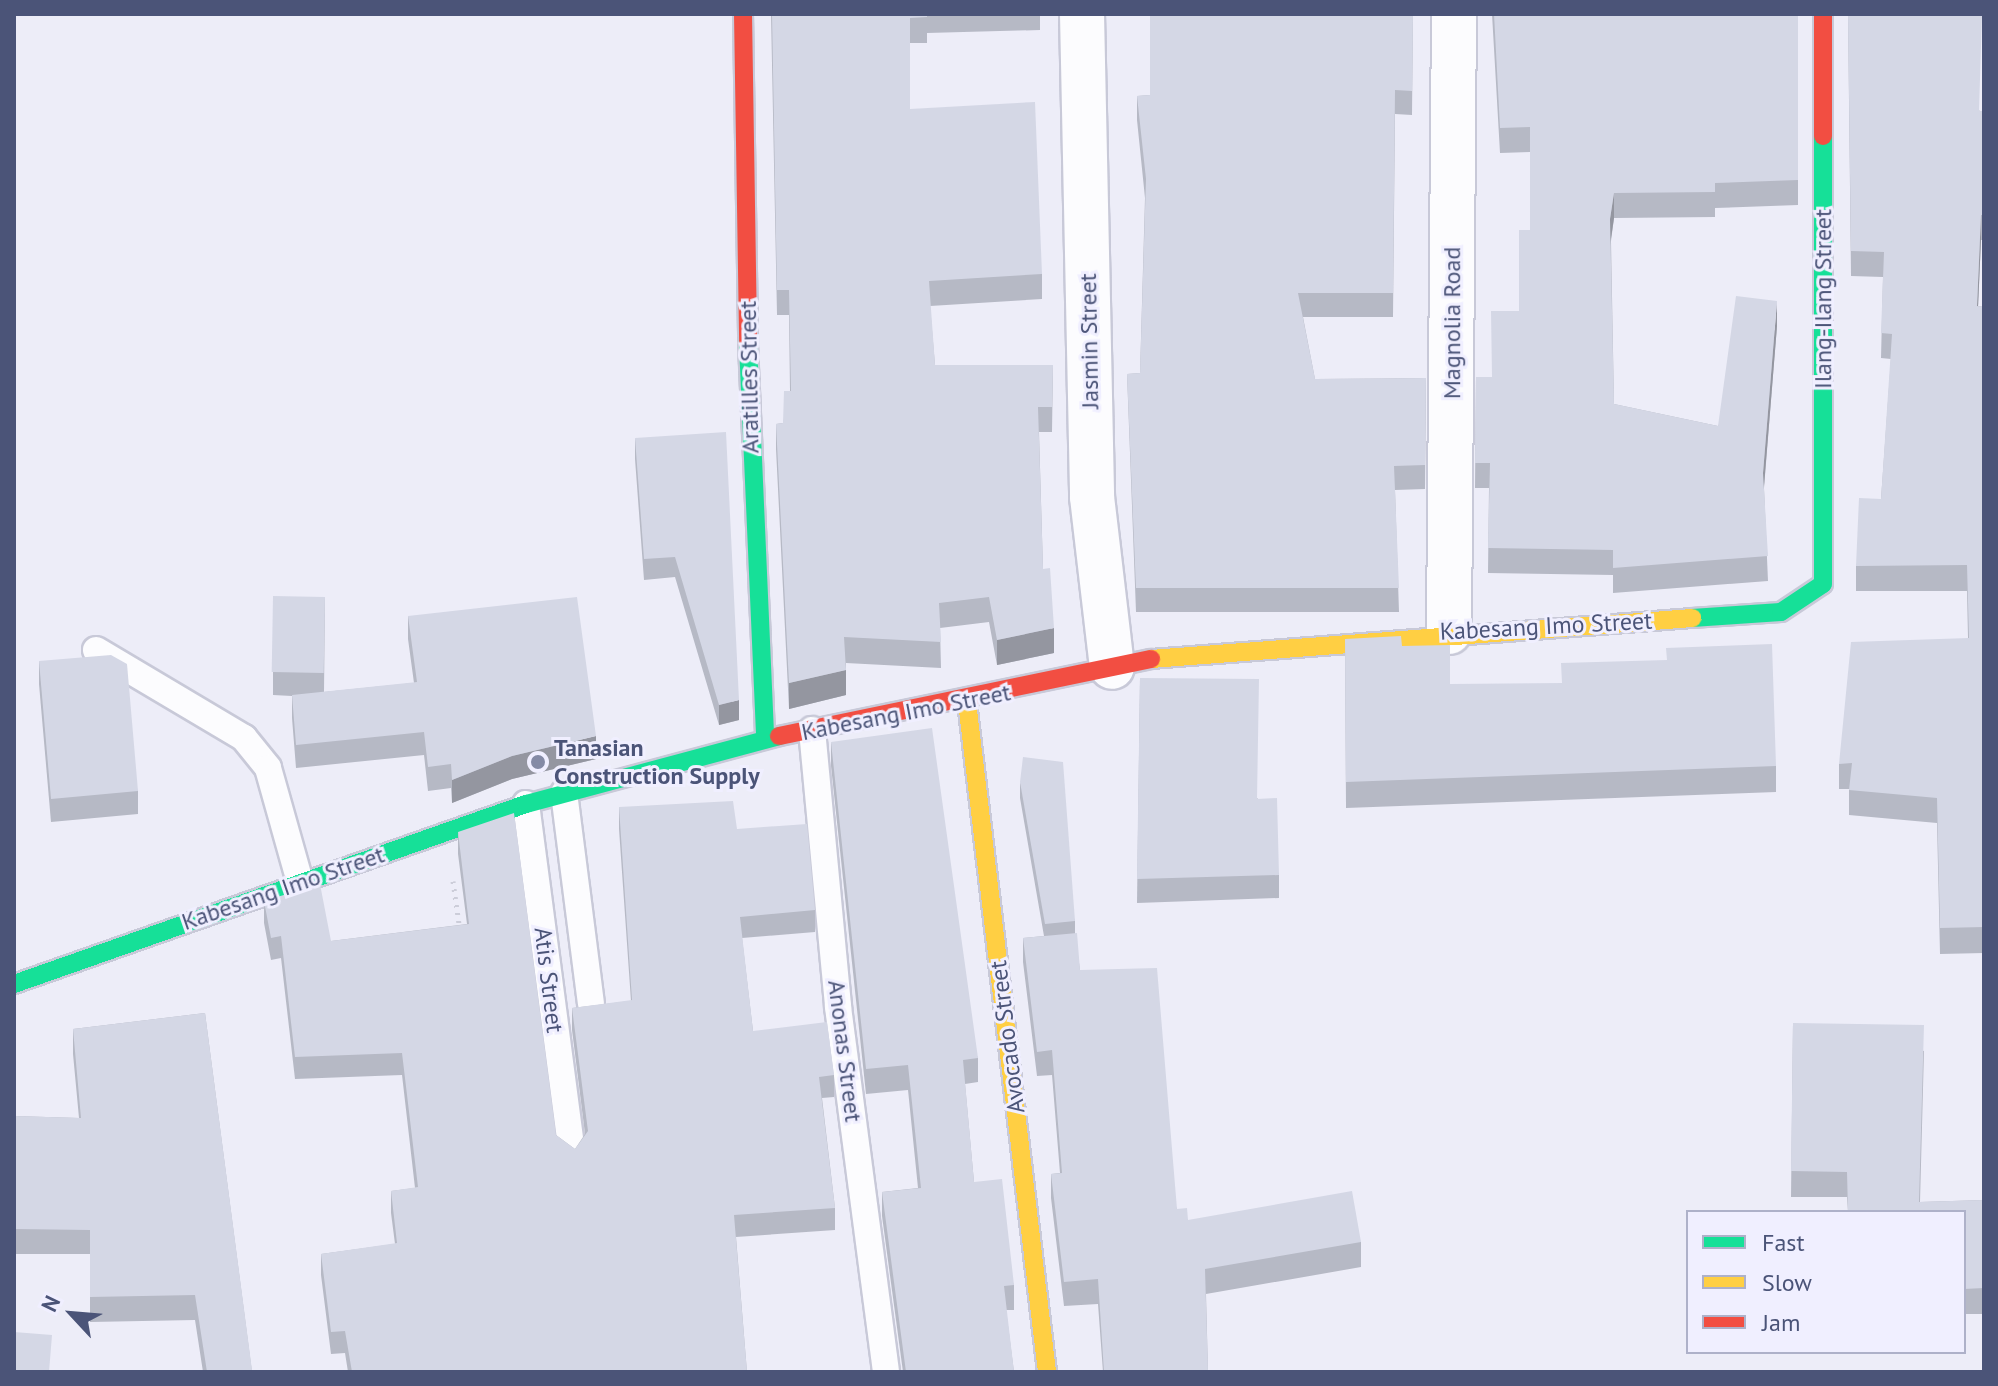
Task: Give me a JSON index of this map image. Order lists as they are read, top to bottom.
{
  "streets": {
    "main road": [
      "Ilang-Ilang Street",
      "Aratilles Street",
      "Kabesang Imo Street",
      "Avocado Street"
    ],
    "street": ["Magnolia Road", "Jasmin Street"],
    "lane": ["Atis Street", "Anonas Street"]
  },
  "crossings": [
    ["Ilang-Ilang Street", "Kabesang Imo Street"],
    ["Magnolia Road", "Kabesang Imo Street"],
    ["Jasmin Street", "Kabesang Imo Street"],
    ["Aratilles Street", "Kabesang Imo Street"],
    ["Kabesang Imo Street", "Atis Street"],
    ["Kabesang Imo Street", "Avocado Street"],
    ["Kabesang Imo Street", "Anonas Street"]
  ],
  "places": ["Tanasian Construction Supply"],
  "legend": ["Fast", "Slow", "Jam"],
  "north": "top left"
}
